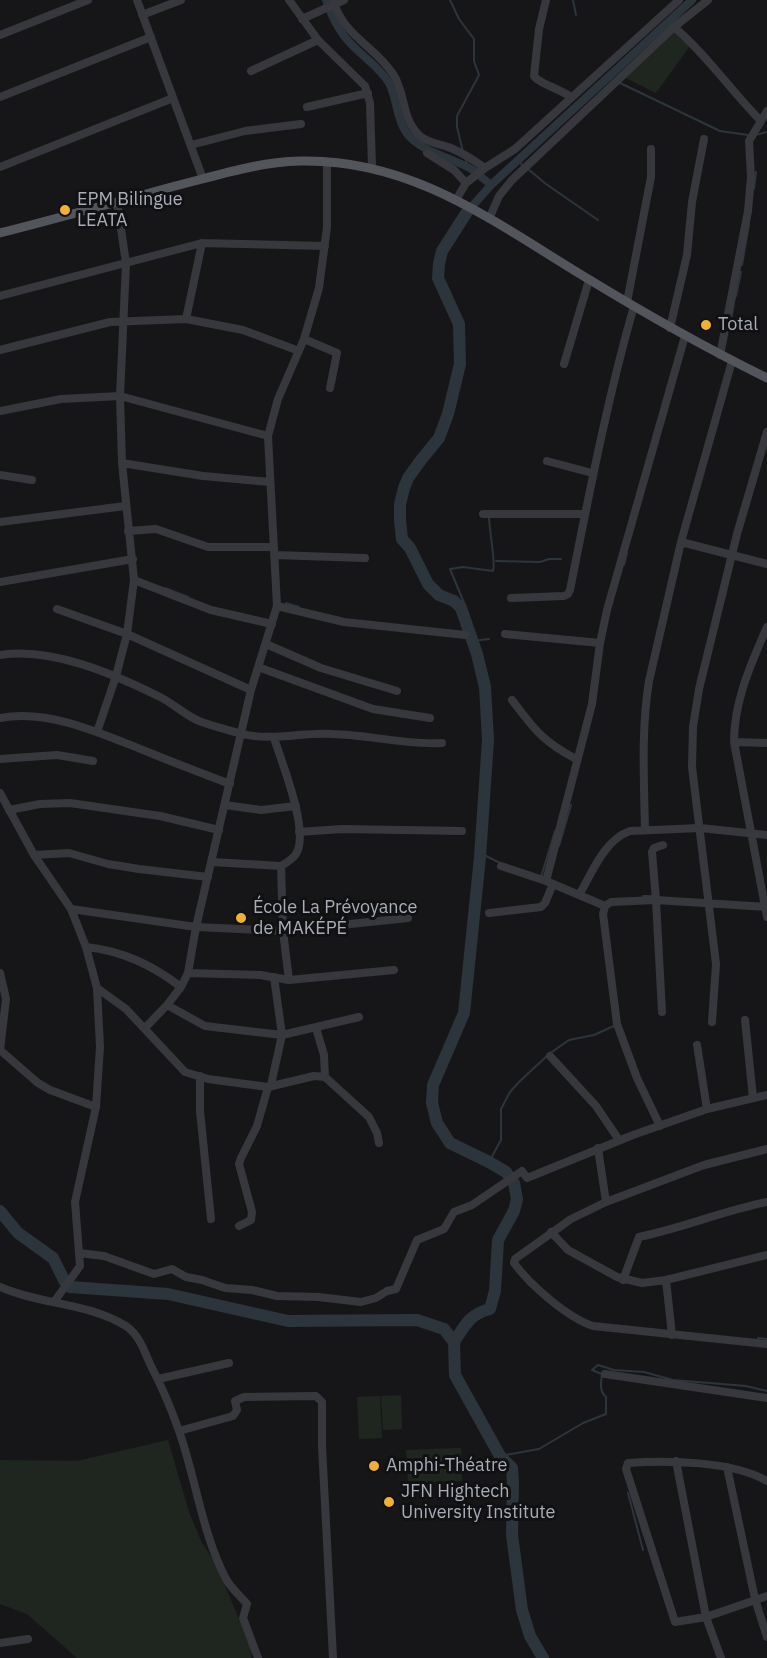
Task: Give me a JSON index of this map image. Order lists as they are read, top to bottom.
{
  "places": [
    "EPM Bilingue LEATA",
    "Total",
    "École La Prévoyance de MAKÉPÉ",
    "Amphi-Théatre",
    "JFN Hightech University Institute"
  ]
}
